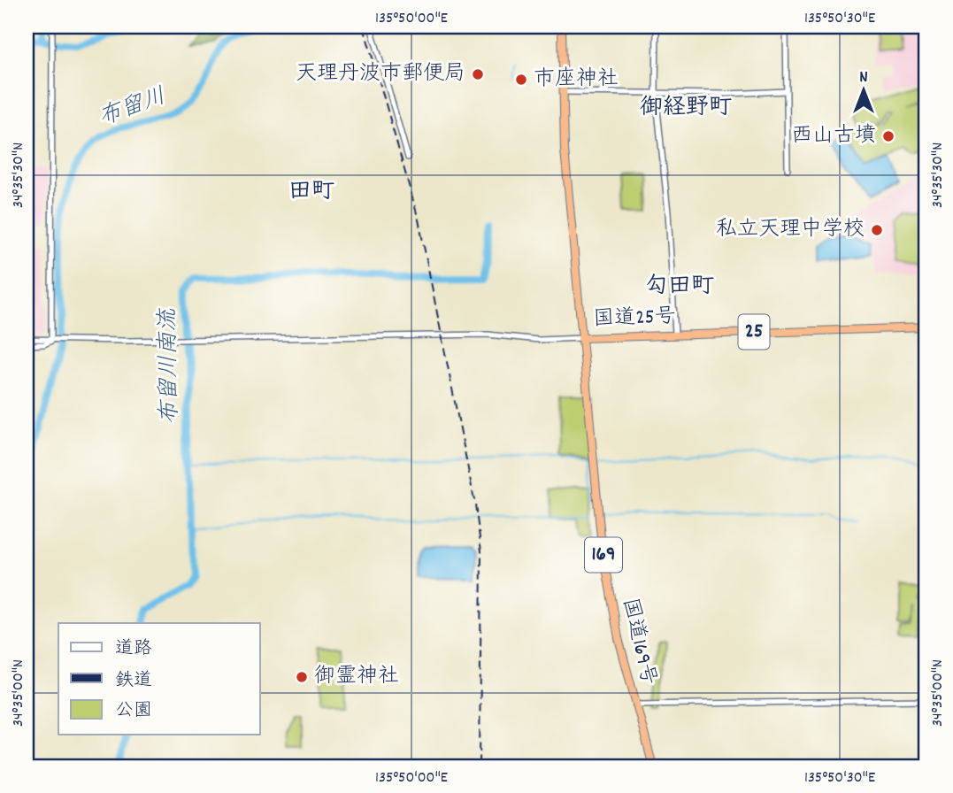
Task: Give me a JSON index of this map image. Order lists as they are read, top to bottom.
{
  "streets": {
    "highway": [
      "国道25号",
      "25",
      "169",
      "国道169号"
    ]
  },
  "crossings": [
    ["国道25号", "国道169号"]
  ],
  "districts": ["御経野町", "田町", "勾田町"],
  "water": ["布留川", "布留川南流"],
  "places": [
    "天理丹波市郵便局",
    "市座神社",
    "西山古墳",
    "私立天理中学校",
    "御霊神社"
  ],
  "legend": ["道路", "鉄道", "公園"],
  "north": "top",
  "coordinates": [
    "135°50'00\"E",
    "135°50'30\"E",
    "34°35'30\"N",
    "34°35'00\"N"
  ]
}
